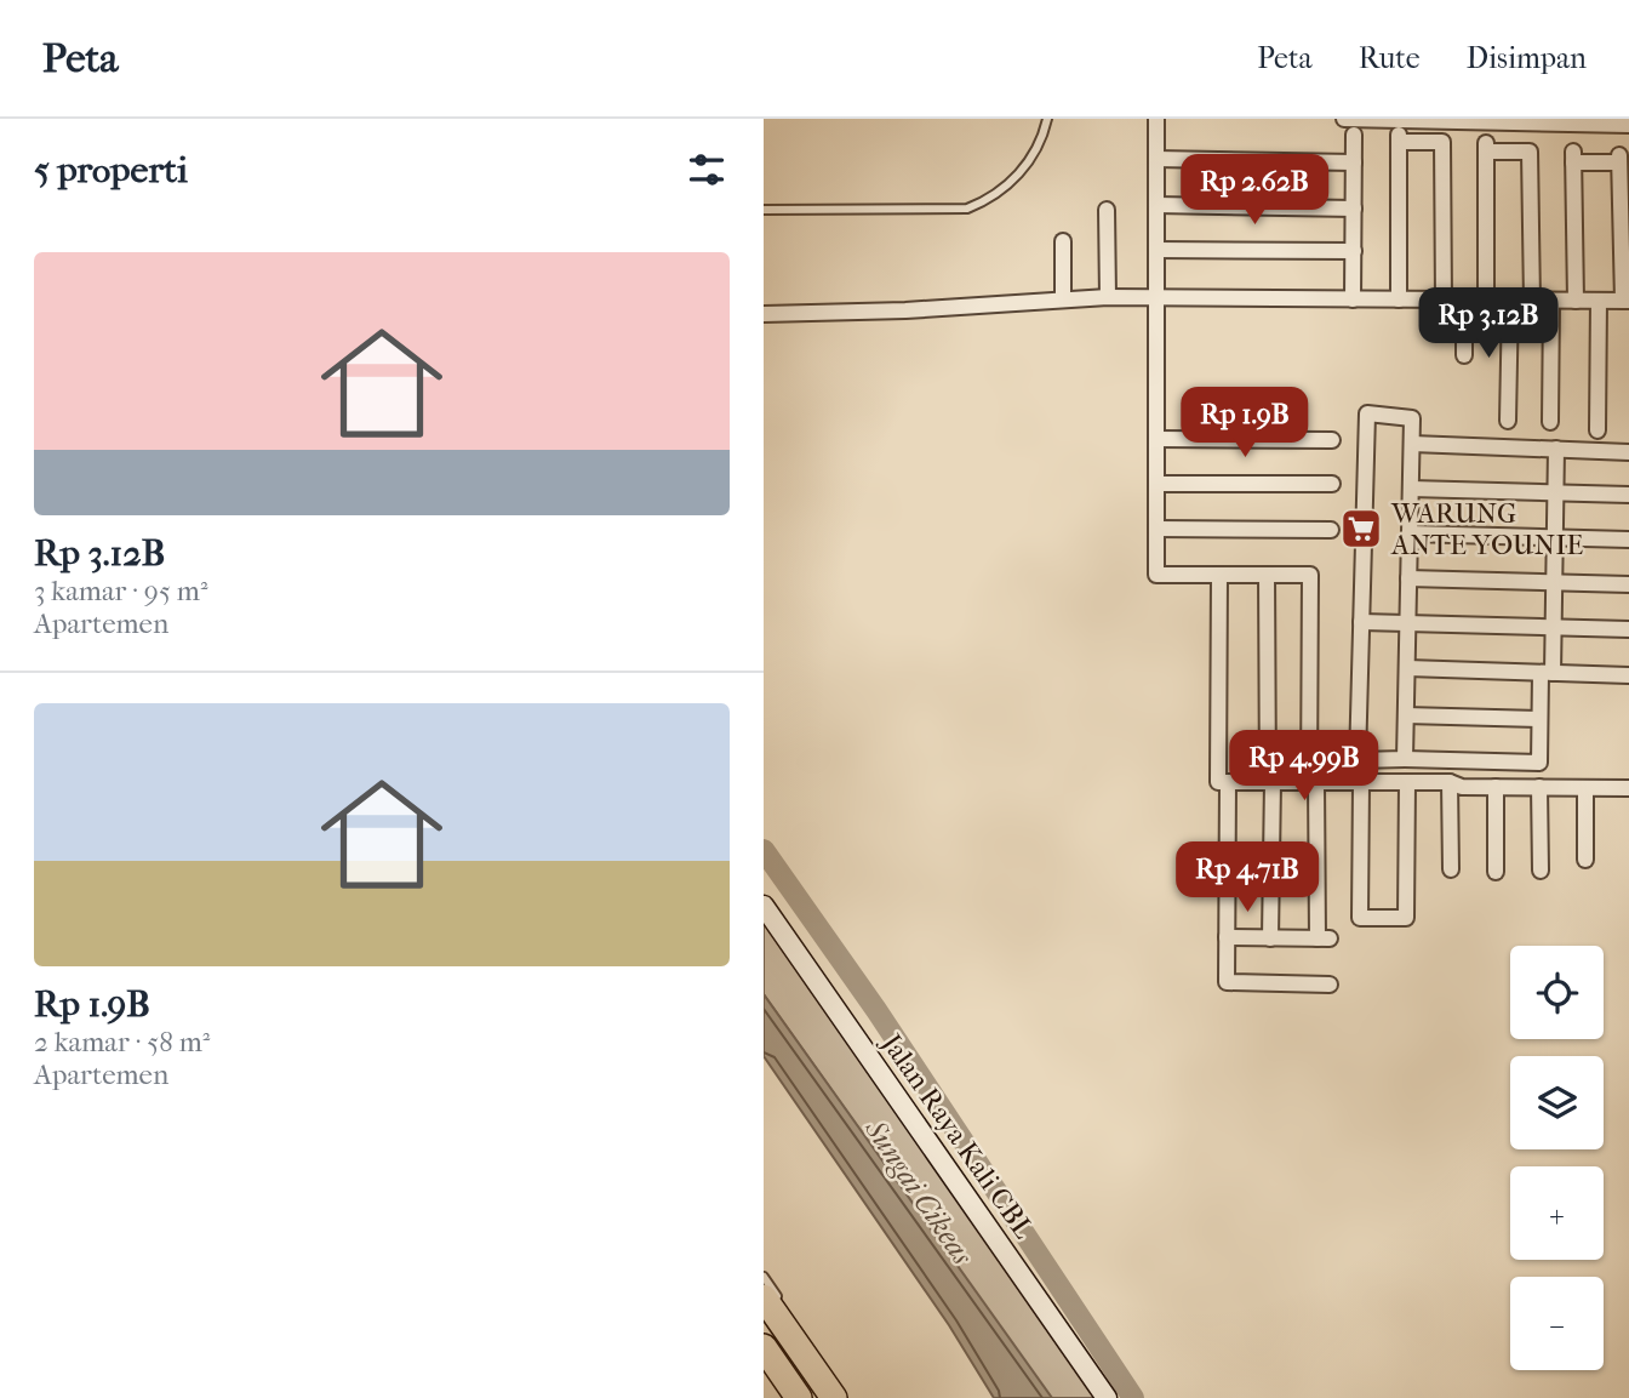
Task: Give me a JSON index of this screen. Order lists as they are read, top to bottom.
{
  "streets": {
    "main road": ["Jalan Raya Kali CBL"]
  },
  "water": ["Sungai Cikeas"],
  "places": {
    "supermarket": ["WARUNG ANTE YOUNIE"]
  },
  "page": {
    "header": "Peta",
    "nav": ["Peta", "Rute", "Disimpan"],
    "heading": "5 properti",
    "price": [
      "Rp 2.62B",
      "Rp 3.12B",
      "Rp 1.9B",
      "Rp 4.99B",
      "Rp 4.71B"
    ],
    "list": [
      {
        "name": "Rp 3.12B",
        "note": "3 kamar · 95 m² · Apartemen"
      },
      {
        "name": "Rp 1.9B",
        "note": "2 kamar · 58 m² · Apartemen"
      }
    ],
    "map_buttons": ["+", "−"]
  }
}
